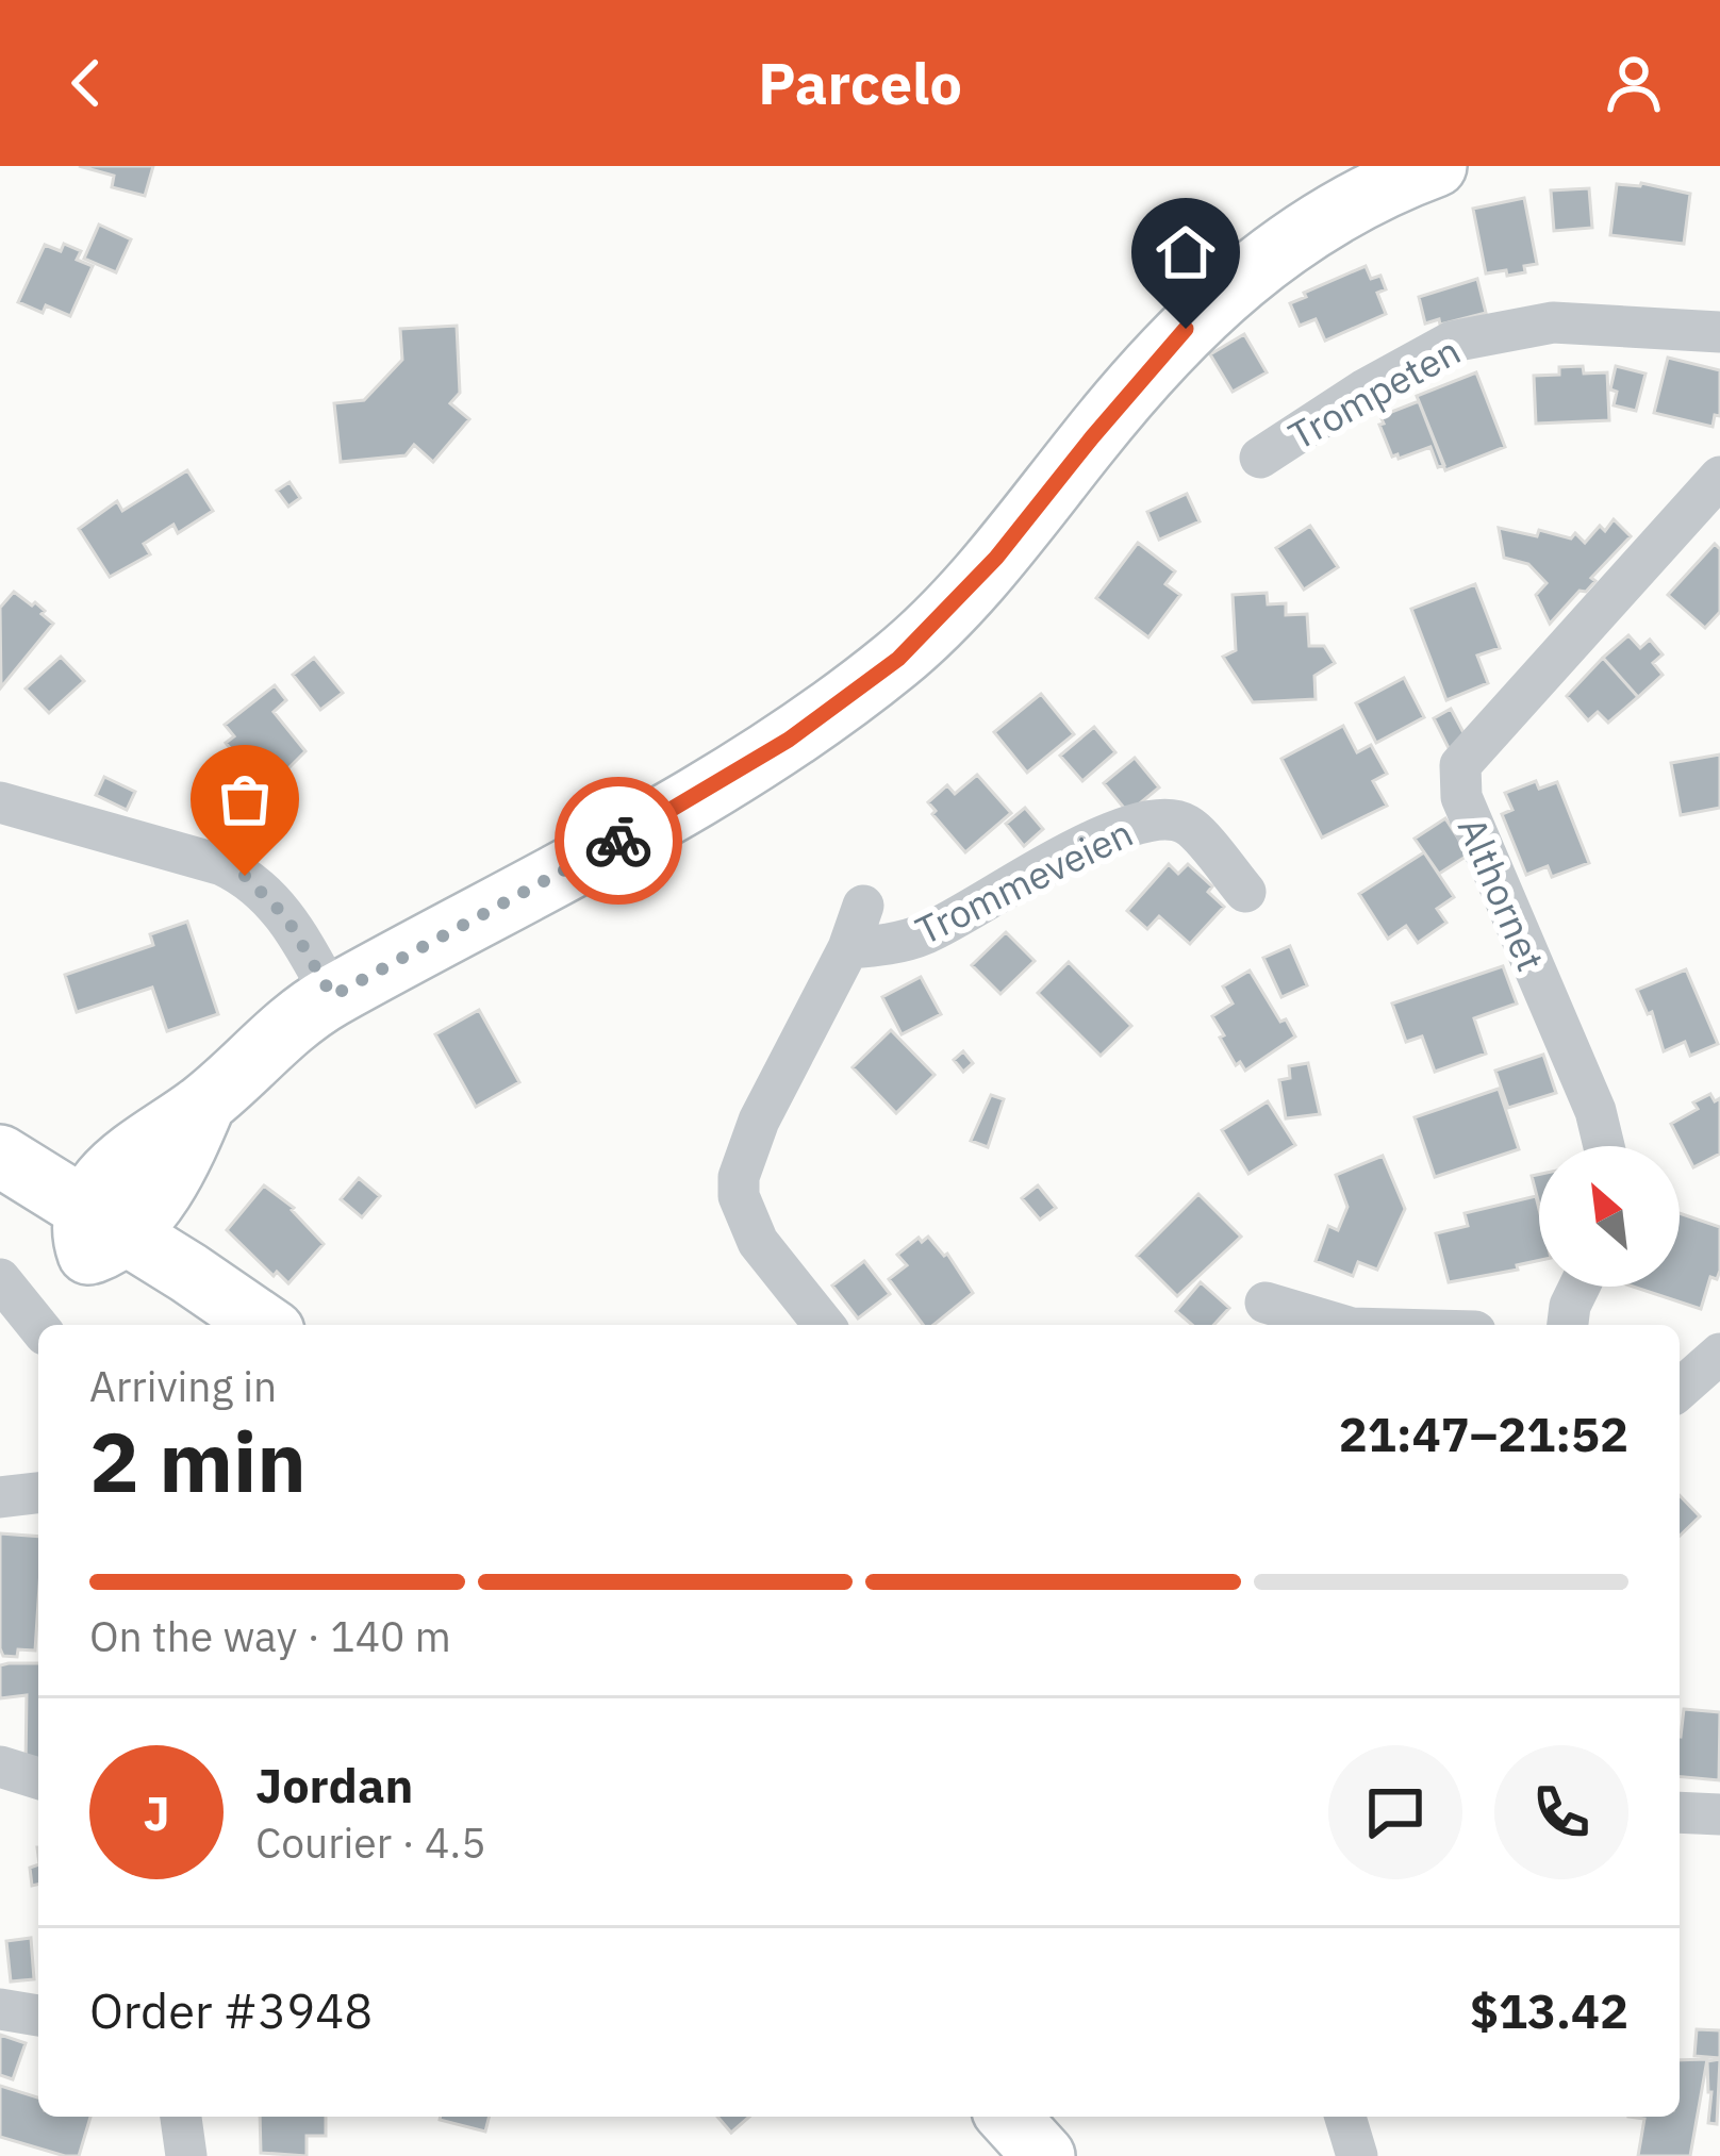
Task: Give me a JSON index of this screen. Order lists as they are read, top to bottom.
{
  "streets": {
    "street": ["Trompeten", "Trommeveien", "Althornet"]
  },
  "north": "top left",
  "page": {
    "header": "Parcelo",
    "heading": ["2 min", "Arriving in", "21:47–21:52"],
    "panel": [
      "Jordan",
      "Courier · 4.5",
      "Order #3948",
      "$13.42"
    ],
    "bar": "On the way · 140 m",
    "round": "J"
  }
}
